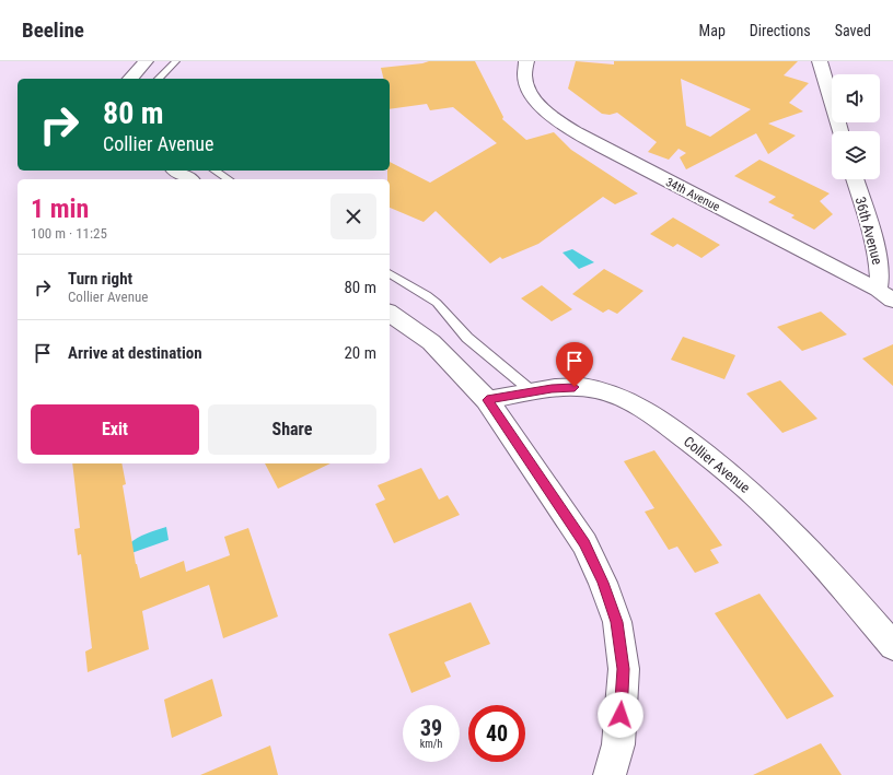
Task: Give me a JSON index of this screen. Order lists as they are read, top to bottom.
{
  "streets": {
    "street": ["34th Avenue", "36th Avenue", "Collier Avenue"]
  },
  "crossings": [
    ["34th Avenue", "36th Avenue"]
  ],
  "page": {
    "header": "Beeline",
    "nav": ["Map", "Directions", "Saved"],
    "turn": ["80 m", "Collier Avenue"],
    "heading": ["1 min", "100 m · 11:25"],
    "list": [
      {
        "name": "Turn right",
        "note": "Collier Avenue",
        "value": "80 m"
      },
      {
        "name": "Arrive at destination",
        "value": "20 m"
      }
    ],
    "buttons": ["Exit", "Share"],
    "speed": "39 km/h",
    "limit": "40"
  }
}
